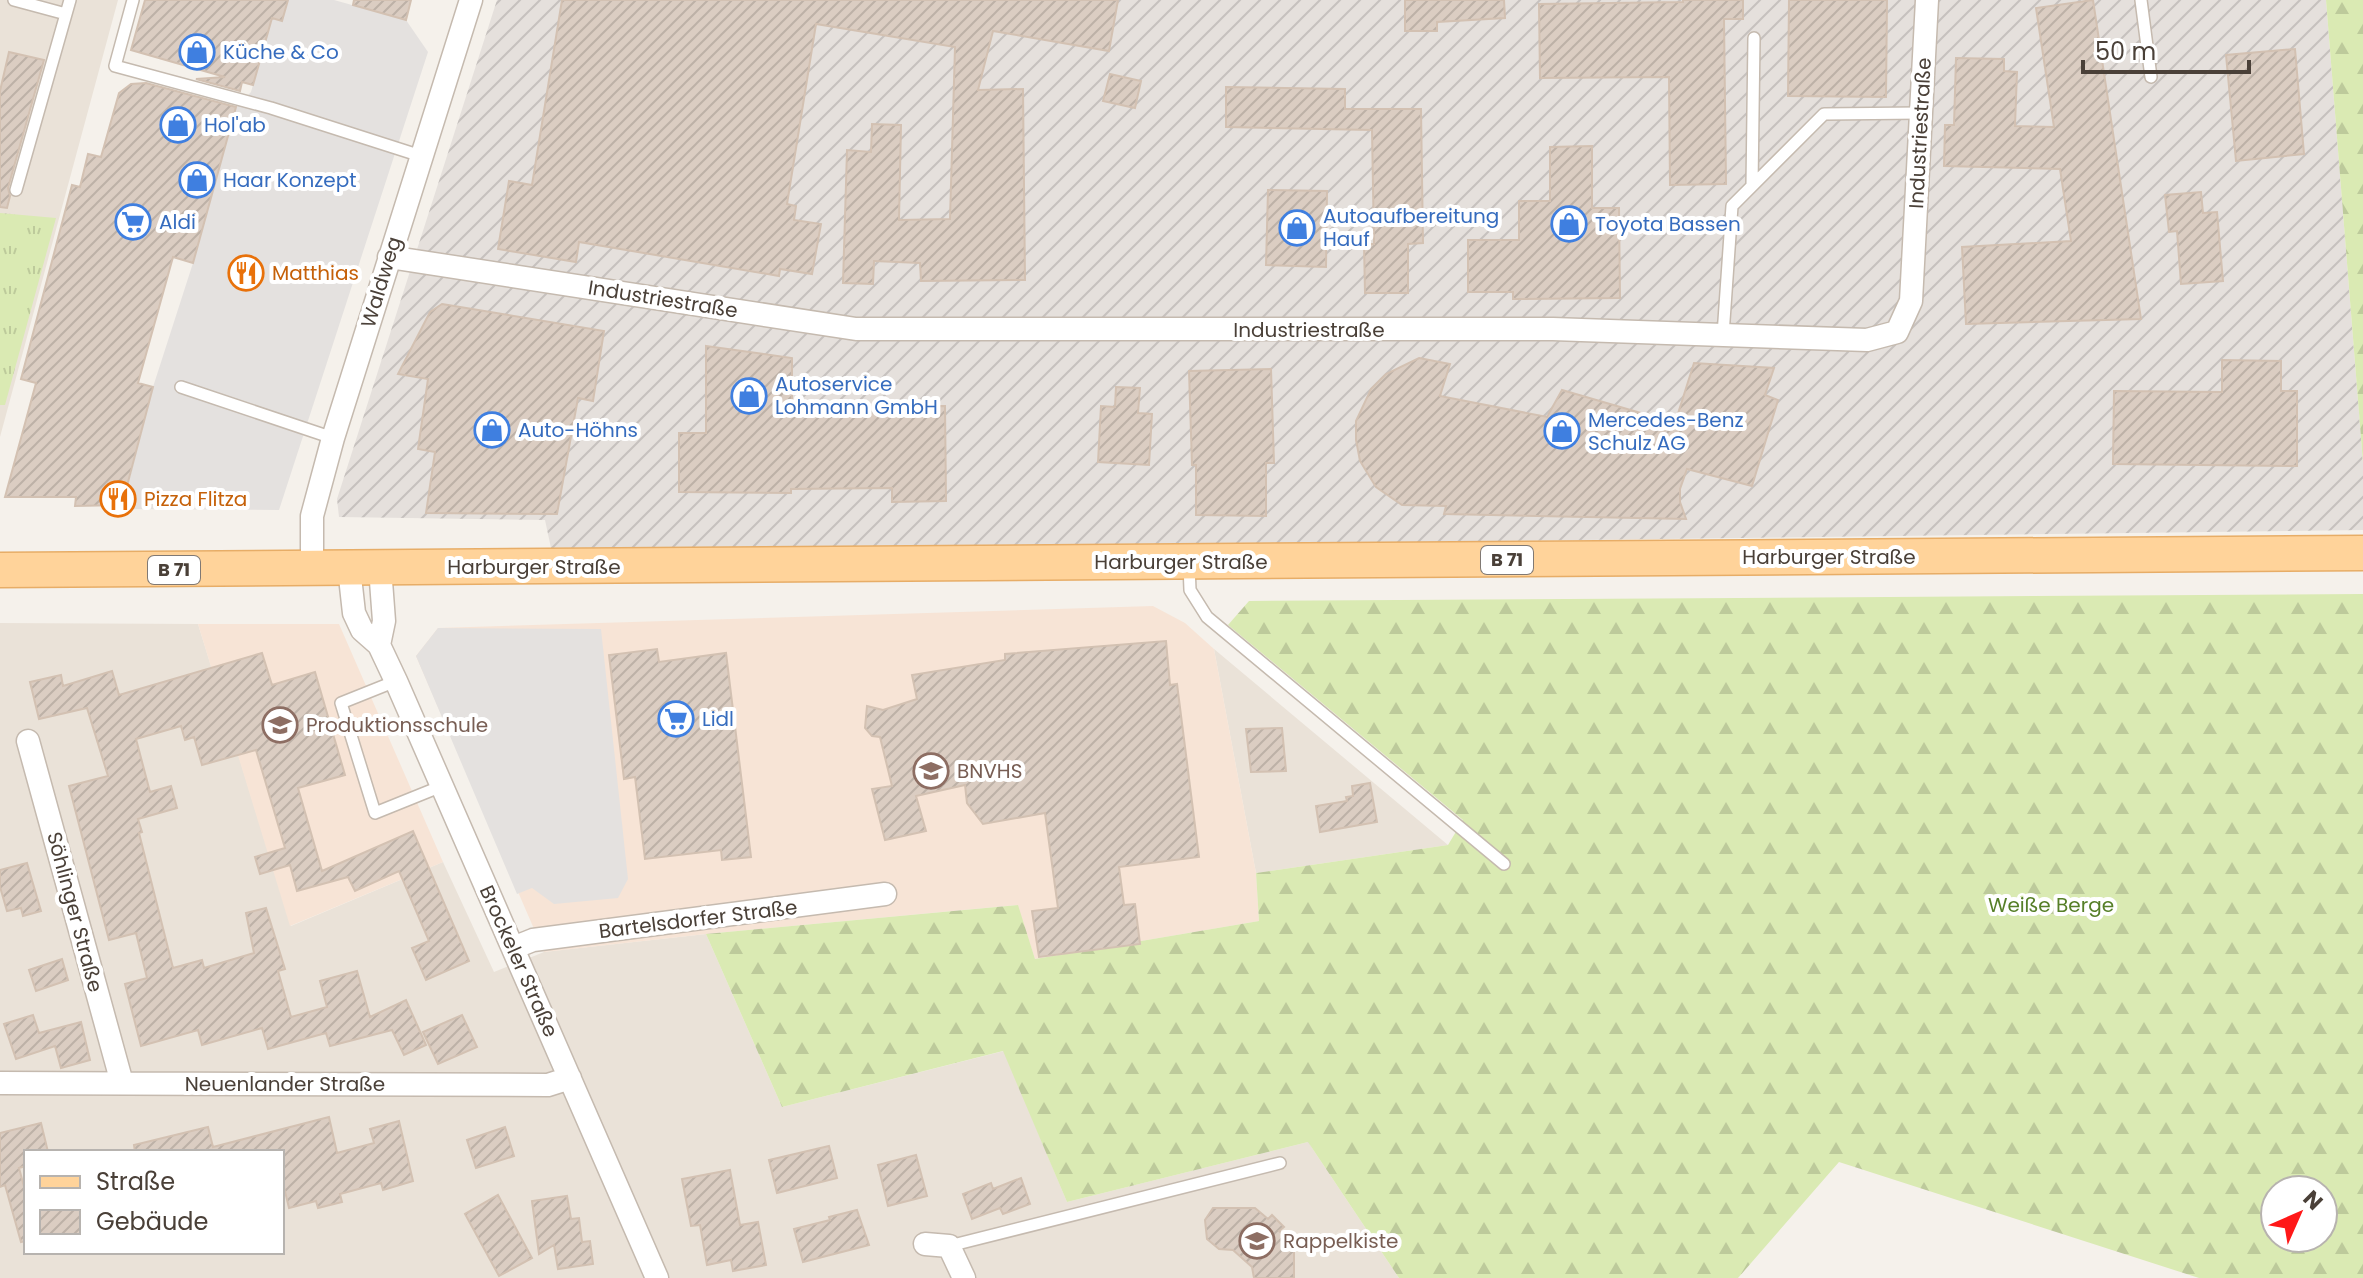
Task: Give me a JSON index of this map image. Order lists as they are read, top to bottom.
{
  "streets": {
    "main road": ["Harburger Straße", "B 71"],
    "street": [
      "Industriestraße",
      "Waldweg",
      "Söhlinger Straße",
      "Bartelsdorfer Straße",
      "Brockeler Straße",
      "Neuenlander Straße"
    ]
  },
  "crossings": [
    ["Industriestraße", "Waldweg"],
    ["Waldweg", "Harburger Straße"],
    ["Harburger Straße", "Brockeler Straße"],
    ["Söhlinger Straße", "Neuenlander Straße"],
    ["Bartelsdorfer Straße", "Brockeler Straße"],
    ["Brockeler Straße", "Neuenlander Straße"]
  ],
  "parks": ["Weiße Berge"],
  "places": {
    "shop": [
      "Küche & Co",
      "Hol'ab",
      "Haar Konzept",
      "Toyota Bassen",
      "Autoaufbereitung Hauf",
      "Autoservice Lohmann GmbH",
      "Auto-Höhns",
      "Mercedes-Benz Schulz AG"
    ],
    "supermarket": ["Aldi", "Lidl"],
    "restaurant": ["Matthias", "Pizza Flitza"],
    "school or university": ["Produktionsschule", "BNVHS", "Rappelkiste"]
  },
  "legend": ["Straße", "Gebäude"],
  "scale_bar": "50 m",
  "north": "top right"
}
